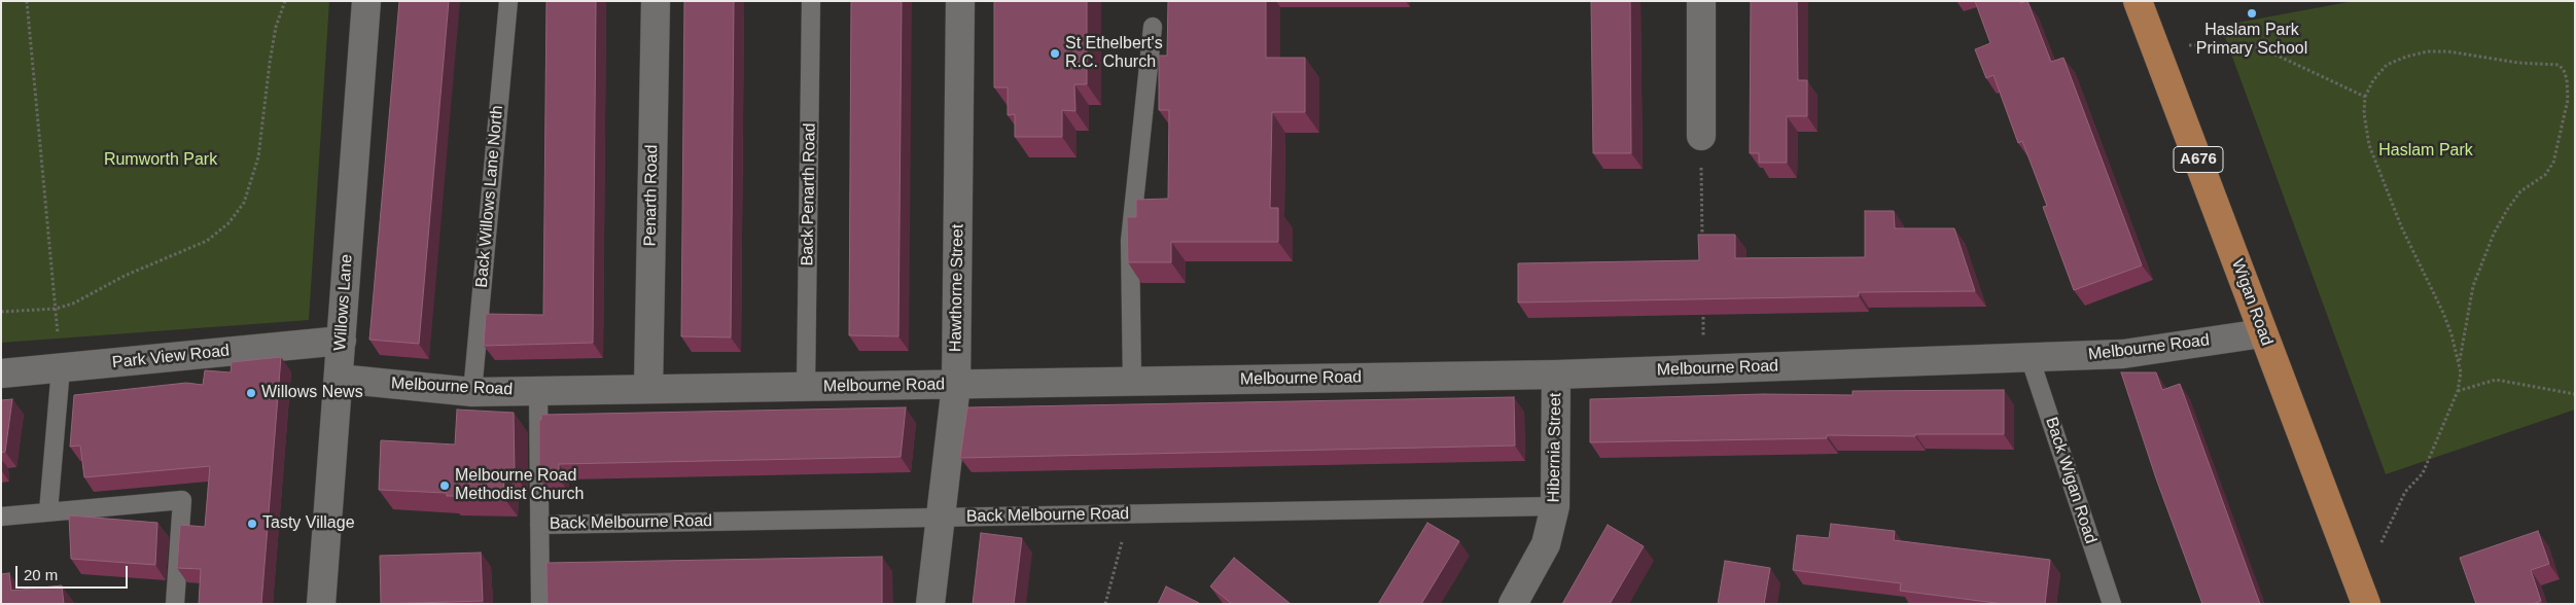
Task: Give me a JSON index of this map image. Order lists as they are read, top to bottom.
{
  "streets": {
    "main road": ["A676", "Wigan Road"],
    "street": [
      "Penarth Road",
      "Hawthorne Street",
      "Willows Lane",
      "Melbourne Road",
      "Park View Road",
      "Hibernia Street"
    ],
    "lane": [
      "Back Penarth Road",
      "Back Willows Lane North",
      "Back Wigan Road",
      "Back Melbourne Road"
    ]
  },
  "crossings": [
    ["Back Penarth Road", "Melbourne Road"],
    ["Penarth Road", "Melbourne Road"],
    ["Back Willows Lane North", "Melbourne Road"],
    ["Hawthorne Street", "Melbourne Road"],
    ["Hawthorne Street", "Back Melbourne Road"],
    ["Willows Lane", "Melbourne Road"],
    ["Willows Lane", "Park View Road"],
    ["Wigan Road", "Melbourne Road"],
    ["Melbourne Road", "Hibernia Street"],
    ["Melbourne Road", "Back Wigan Road"],
    ["Hibernia Street", "Back Melbourne Road"]
  ],
  "parks": ["Haslam Park", "Rumworth Park"],
  "places": [
    "Haslam Park Primary School",
    "St Ethelbert's R.C. Church",
    "Willows News",
    "Melbourne Road Methodist Church",
    "Tasty Village"
  ],
  "scale_bar": "20 m"
}
